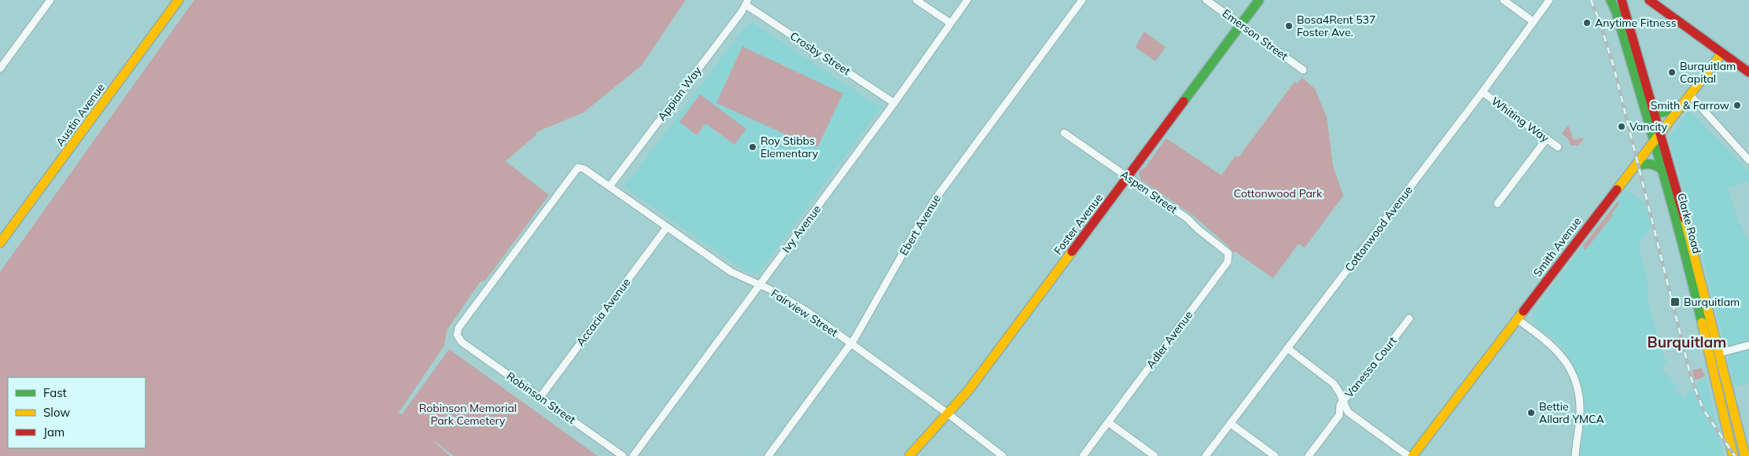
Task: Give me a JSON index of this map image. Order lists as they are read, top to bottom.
{
  "streets": {
    "main road": [
      "Austin Avenue",
      "Clarke Road",
      "Foster Avenue",
      "Smith Avenue"
    ],
    "street": [
      "Emerson Street",
      "Crosby Street",
      "Appian Way",
      "Whiting Way",
      "Aspen Street",
      "Ebert Avenue",
      "Ivy Avenue",
      "Cottonwood Avenue",
      "Accacia Avenue",
      "Fairview Street",
      "Adler Avenue",
      "Vanessa Court",
      "Robinson Street"
    ]
  },
  "crossings": [
    ["Emerson Street", "Foster Avenue"],
    ["Crosby Street", "Appian Way"],
    ["Crosby Street", "Ivy Avenue"],
    ["Appian Way", "Fairview Street"],
    ["Whiting Way", "Cottonwood Avenue"],
    ["Aspen Street", "Foster Avenue"],
    ["Aspen Street", "Adler Avenue"],
    ["Clarke Road", "Smith Avenue"],
    ["Foster Avenue", "Fairview Street"],
    ["Ebert Avenue", "Fairview Street"],
    ["Ivy Avenue", "Fairview Street"],
    ["Accacia Avenue", "Fairview Street"],
    ["Accacia Avenue", "Robinson Street"],
    ["Fairview Street", "Robinson Street"]
  ],
  "districts": ["Burquitlam"],
  "parks": ["Cottonwood Park", "Robinson Memorial Park Cemetery"],
  "places": {
    "other": [
      "Anytime Fitness",
      "Bosa4Rent 537 Foster Ave.",
      "Burquitlam Capital",
      "Smith & Farrow",
      "Vancity",
      "Roy Stibbs Elementary",
      "Bettie Allard YMCA"
    ],
    "transit": ["Burquitlam"]
  },
  "legend": ["Fast", "Slow", "Jam"]
}
